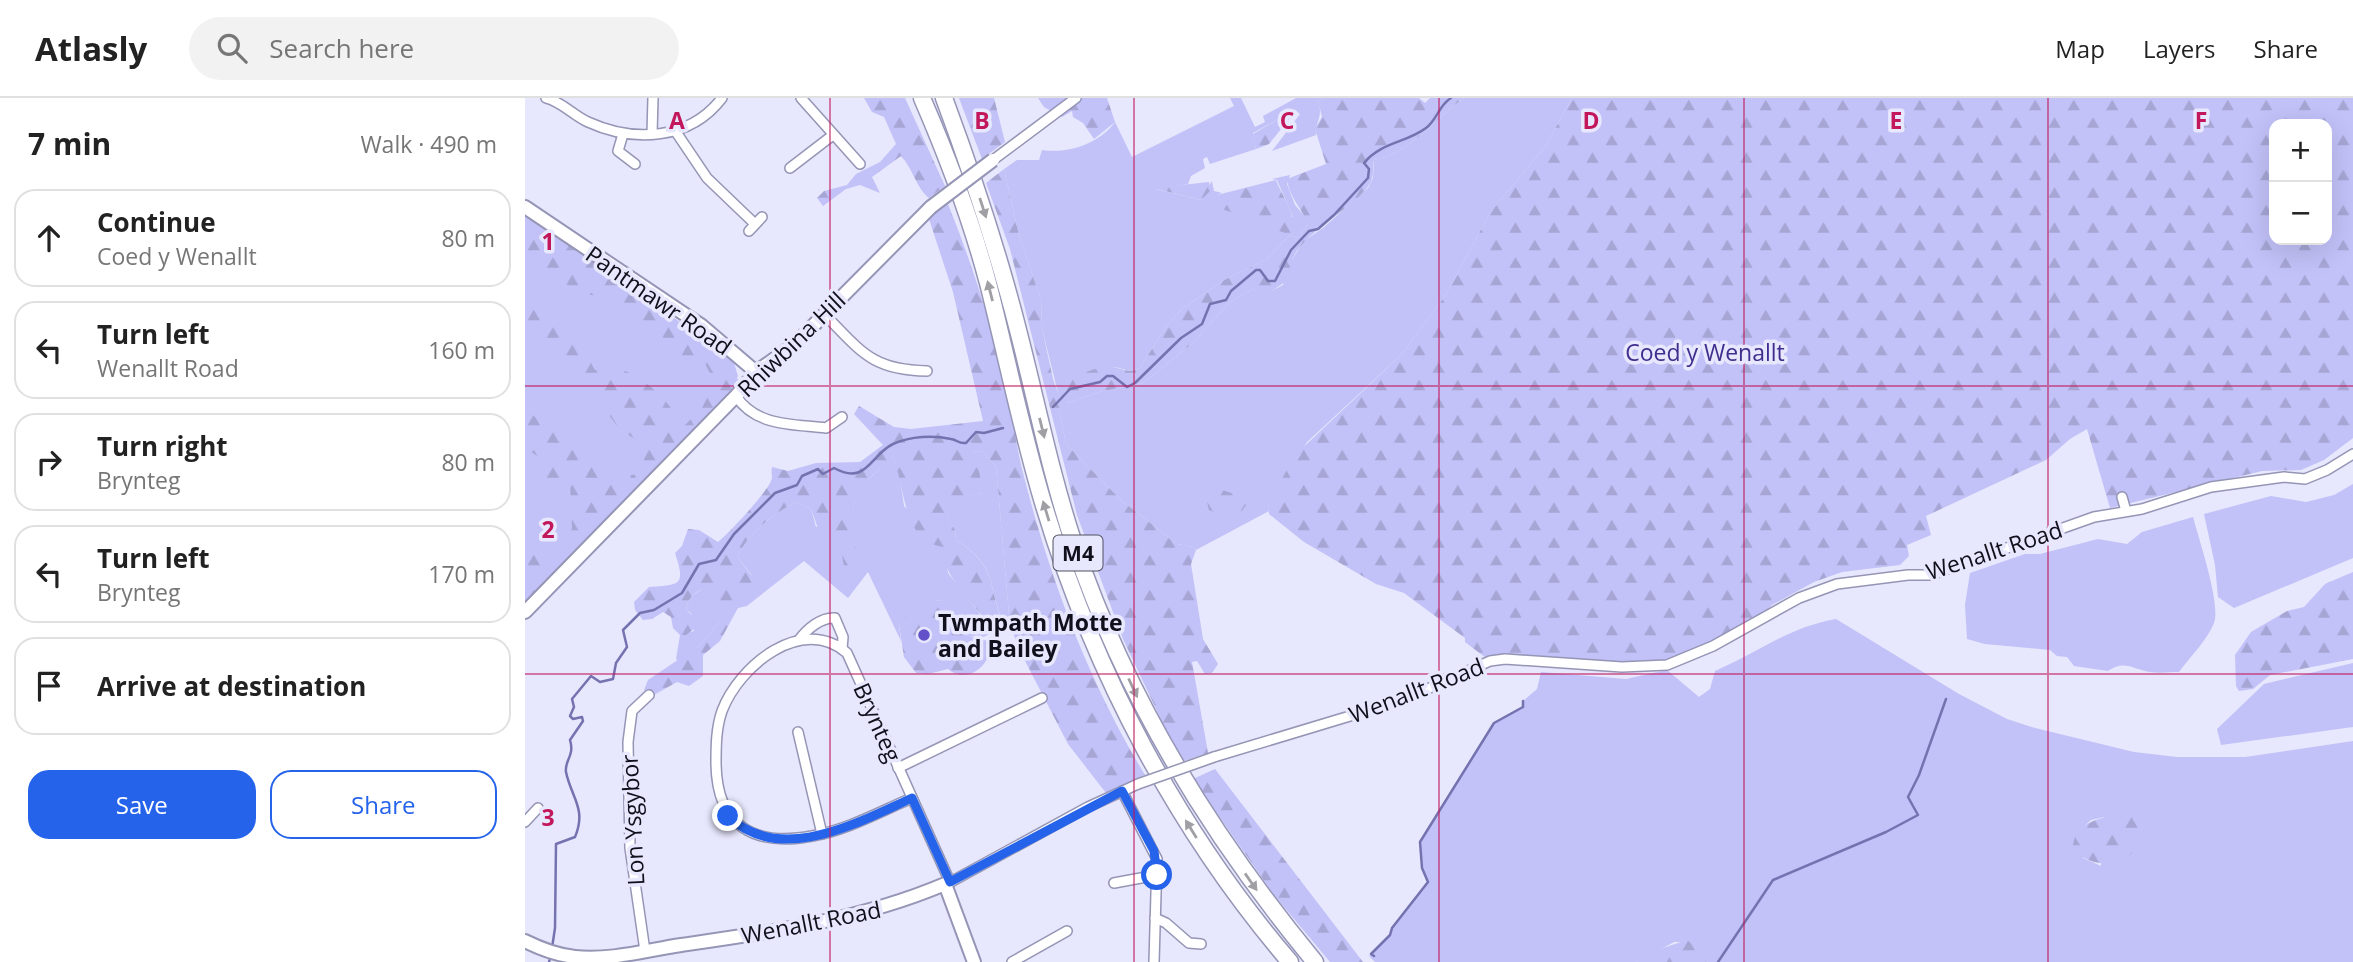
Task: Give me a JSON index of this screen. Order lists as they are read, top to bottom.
{
  "streets": {
    "highway": ["M4"],
    "street": [
      "Pantmawr Road",
      "Rhiwbina Hill",
      "Wenallt Road",
      "Brynteg",
      "Lon Ysgybor"
    ]
  },
  "crossings": [
    ["Pantmawr Road", "Rhiwbina Hill"],
    ["Wenallt Road", "Brynteg"],
    ["Wenallt Road", "Lon Ysgybor"]
  ],
  "parks": ["Coed y Wenallt"],
  "places": ["Twmpath Motte and Bailey"],
  "page": {
    "header": "Atlasly",
    "search": "Search here",
    "nav": ["Map", "Layers", "Share"],
    "heading": ["7 min", "Walk · 490 m"],
    "map_buttons": ["+", "−"],
    "list": [
      ["Continue", "Coed y Wenallt", "80 m"],
      ["Turn left", "Wenallt Road", "160 m"],
      ["Turn right", "Brynteg", "80 m"],
      ["Turn left", "Brynteg", "170 m"],
      "Arrive at destination"
    ],
    "buttons": ["Save", "Share"]
  },
  "grid": {
    "columns": [
      "A",
      "B",
      "C",
      "D",
      "E",
      "F"
    ],
    "rows": ["1", "2", "3"]
  }
}
